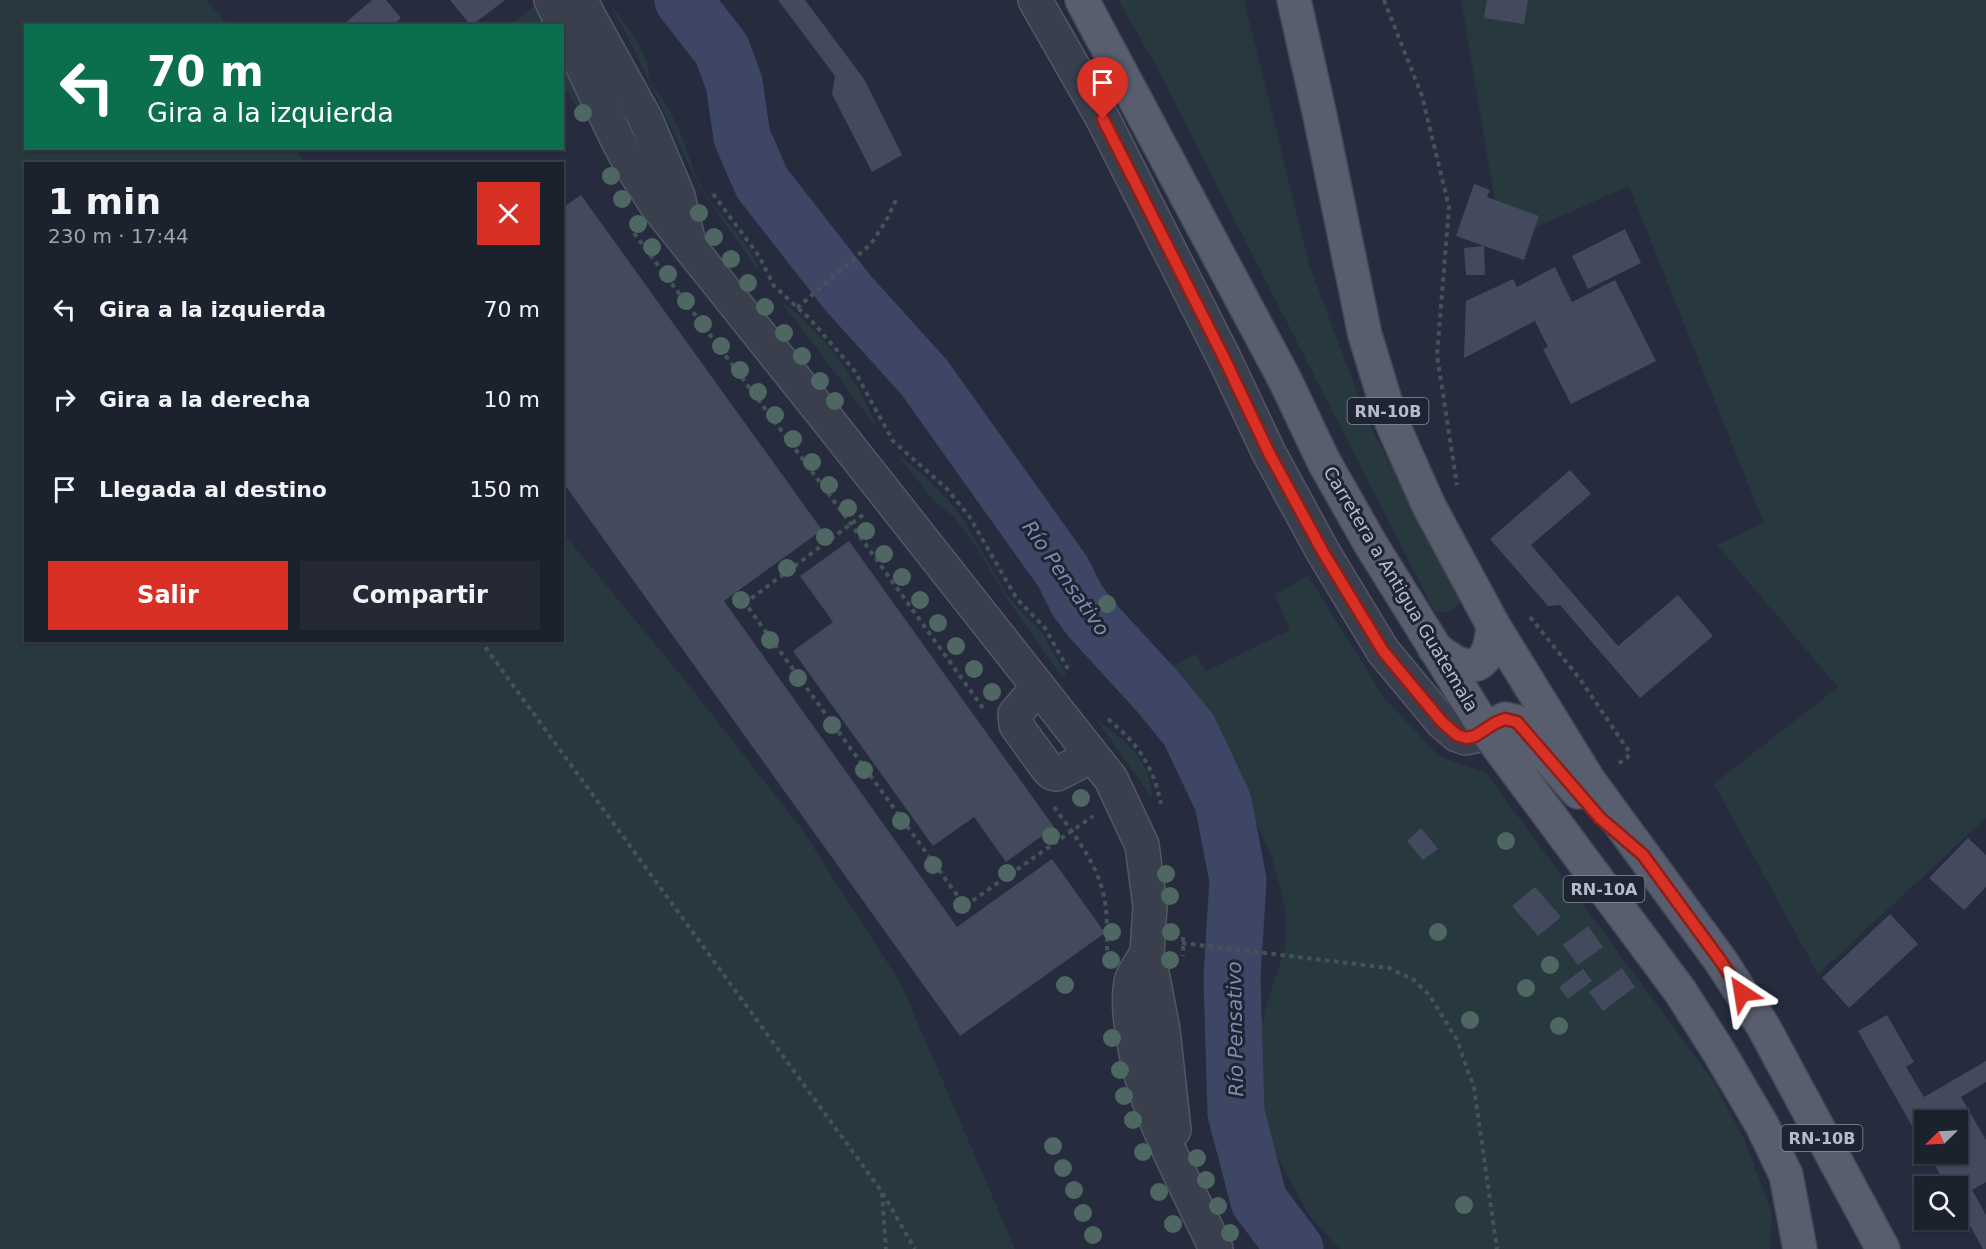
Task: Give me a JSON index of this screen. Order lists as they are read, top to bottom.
{
  "streets": {
    "main road": ["RN-10B", "Carretera a Antigua Guatemala", "RN-10A"]
  },
  "water": ["Río Pensativo"],
  "north": "bottom left",
  "page": {
    "turn": ["70 m", "Gira a la izquierda"],
    "heading": ["1 min", "230 m · 17:44"],
    "list": [
      {
        "name": "Gira a la izquierda",
        "value": "70 m"
      },
      {
        "name": "Gira a la derecha",
        "value": "10 m"
      },
      {
        "name": "Llegada al destino",
        "value": "150 m"
      }
    ],
    "buttons": ["Salir", "Compartir"]
  }
}
